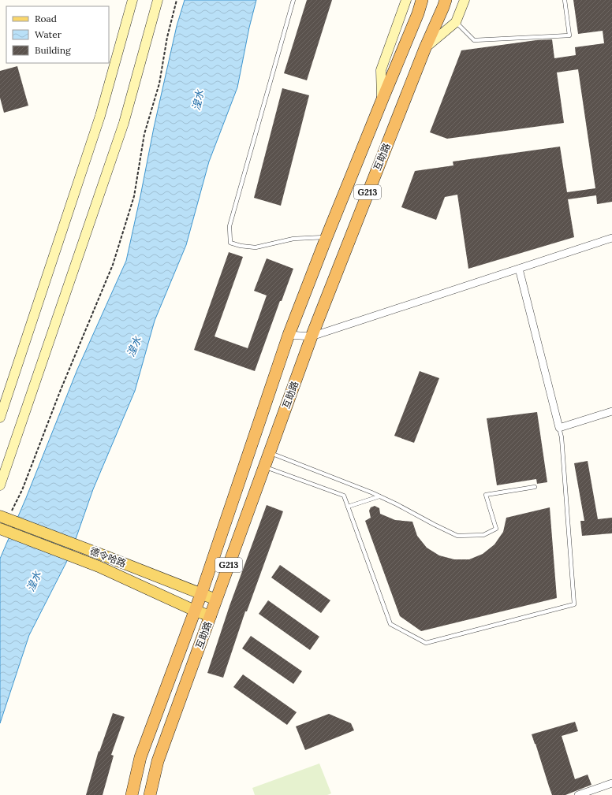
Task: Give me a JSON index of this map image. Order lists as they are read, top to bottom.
{
  "streets": {
    "highway": ["互助路", "G213"],
    "main road": ["德令哈路"]
  },
  "crossings": [
    ["互助路", "德令哈路"]
  ],
  "water": ["湟水"],
  "legend": ["Road", "Water", "Building"]
}
